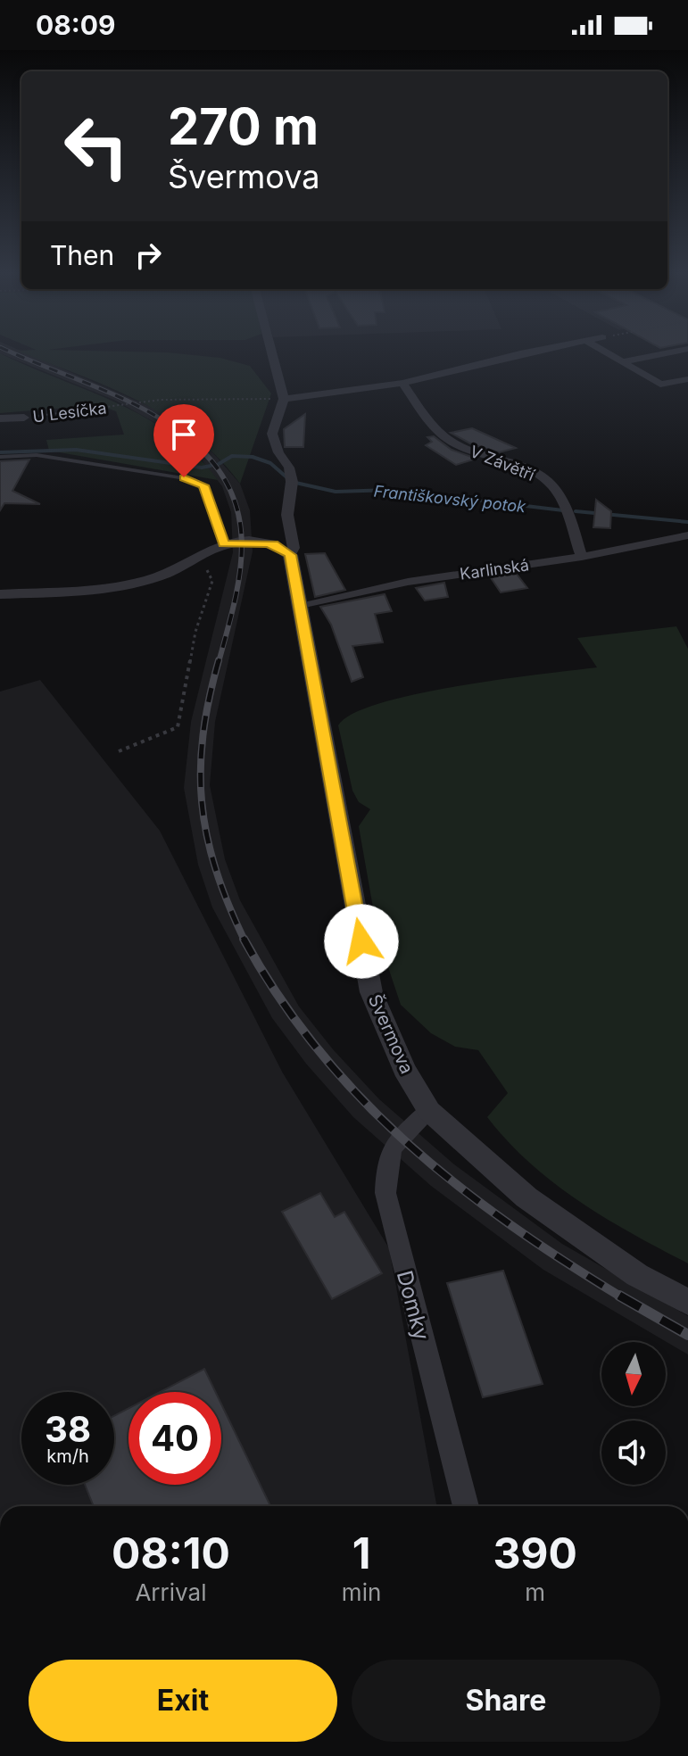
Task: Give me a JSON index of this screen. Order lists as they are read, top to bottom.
{
  "streets": {
    "street": [
      "U Lesíčka",
      "V Závětří",
      "Karlinská",
      "Švermova",
      "Domky"
    ]
  },
  "crossings": [
    ["V Závětří", "Karlinská"],
    ["Karlinská", "Švermova"],
    ["Švermova", "Domky"]
  ],
  "water": ["Františkovský potok"],
  "north": "bottom",
  "page": {
    "status": "08:09",
    "turn": ["270 m", "Švermova"],
    "then": "Then",
    "speed": "38 km/h",
    "limit": "40",
    "eta": [
      "08:10",
      "Arrival",
      "1",
      "min",
      "390",
      "m"
    ],
    "buttons": ["Exit", "Share"]
  }
}
